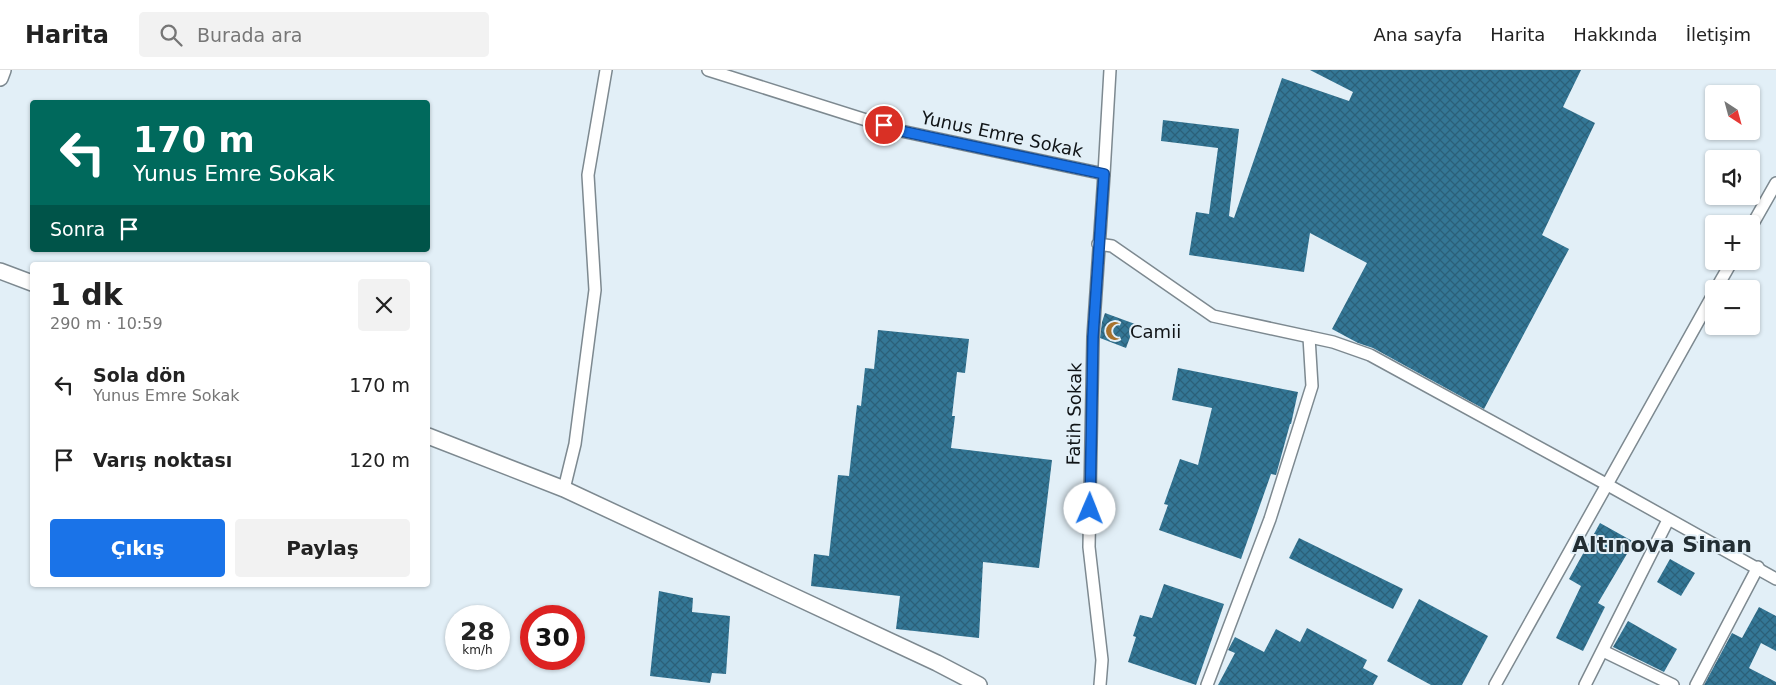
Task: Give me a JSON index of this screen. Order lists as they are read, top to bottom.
{
  "streets": {
    "street": ["Yunus Emre Sokak", "Fatih Sokak"]
  },
  "crossings": [
    ["Yunus Emre Sokak", "Fatih Sokak"]
  ],
  "districts": ["Altınova Sinan"],
  "places": {
    "mosque": ["Camii"]
  },
  "north": "bottom right",
  "page": {
    "header": "Harita",
    "search": "Burada ara",
    "nav": [
      "Ana sayfa",
      "Harita",
      "Hakkında",
      "İletişim"
    ],
    "map_buttons": ["+", "−"],
    "turn": ["170 m", "Yunus Emre Sokak"],
    "then": "Sonra",
    "heading": ["1 dk", "290 m · 10:59"],
    "list": [
      {
        "name": "Sola dön",
        "note": "Yunus Emre Sokak",
        "value": "170 m"
      },
      {
        "name": "Varış noktası",
        "value": "120 m"
      }
    ],
    "buttons": ["Çıkış", "Paylaş"],
    "speed": "28 km/h",
    "limit": "30"
  }
}
